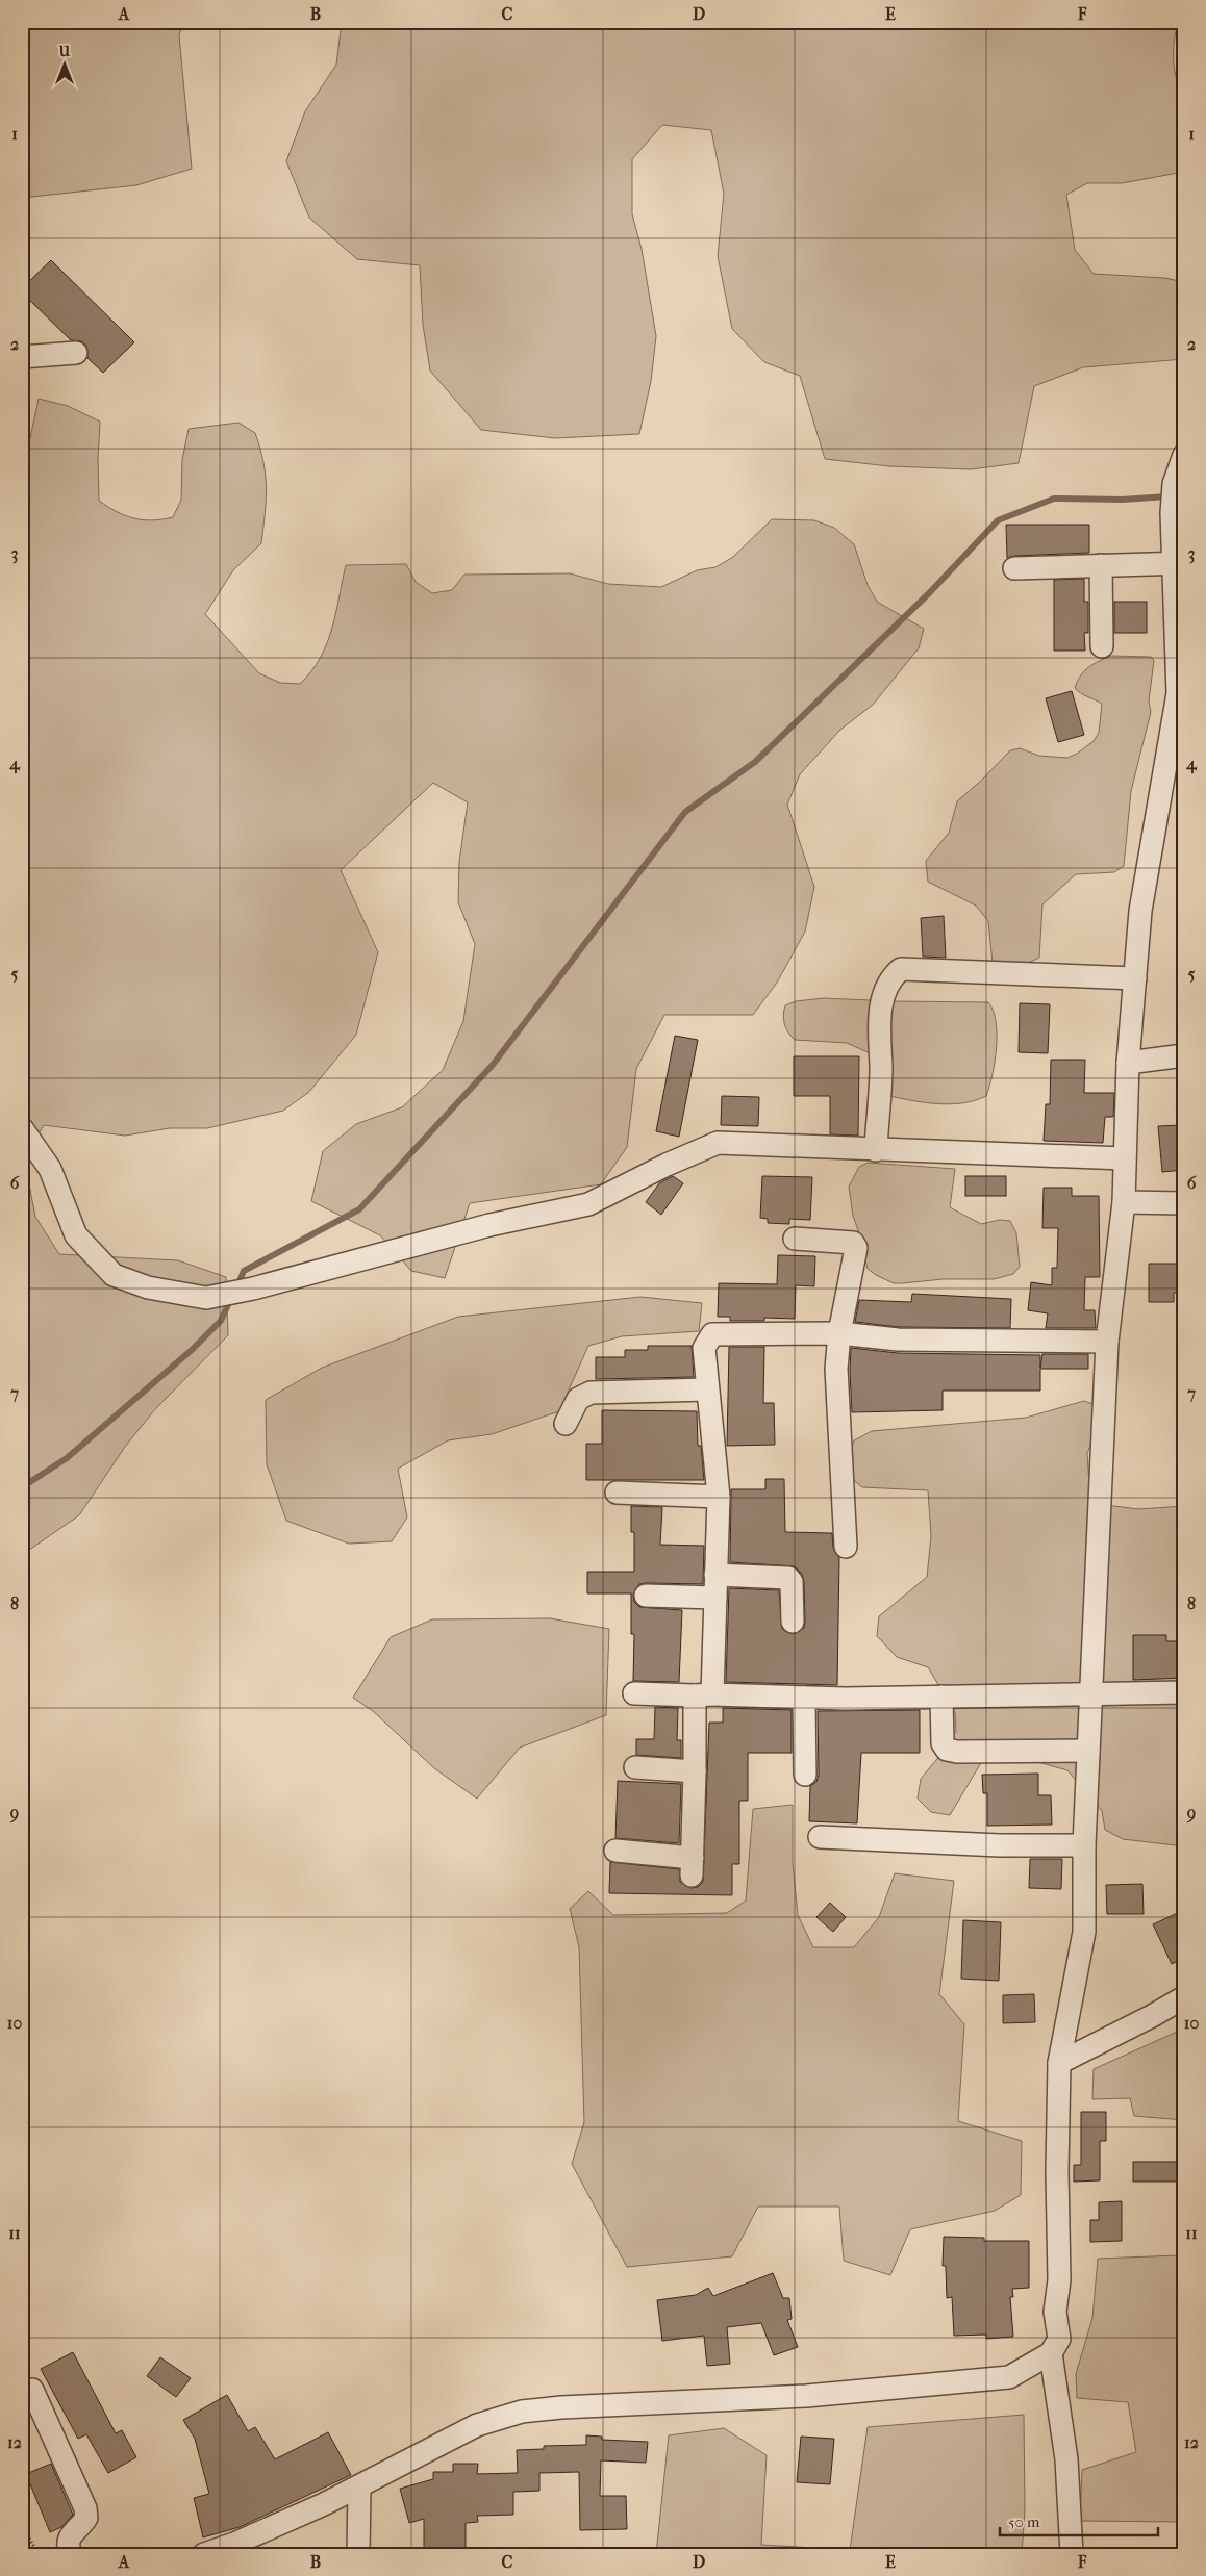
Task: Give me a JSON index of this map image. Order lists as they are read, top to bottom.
{
  "scale_bar": "50 m",
  "north": "top",
  "grid": {
    "columns": [
      "A",
      "B",
      "C",
      "D",
      "E",
      "F"
    ],
    "rows": [
      "1",
      "2",
      "3",
      "4",
      "5",
      "6",
      "7",
      "8",
      "9",
      "10",
      "11",
      "12"
    ]
  }
}
